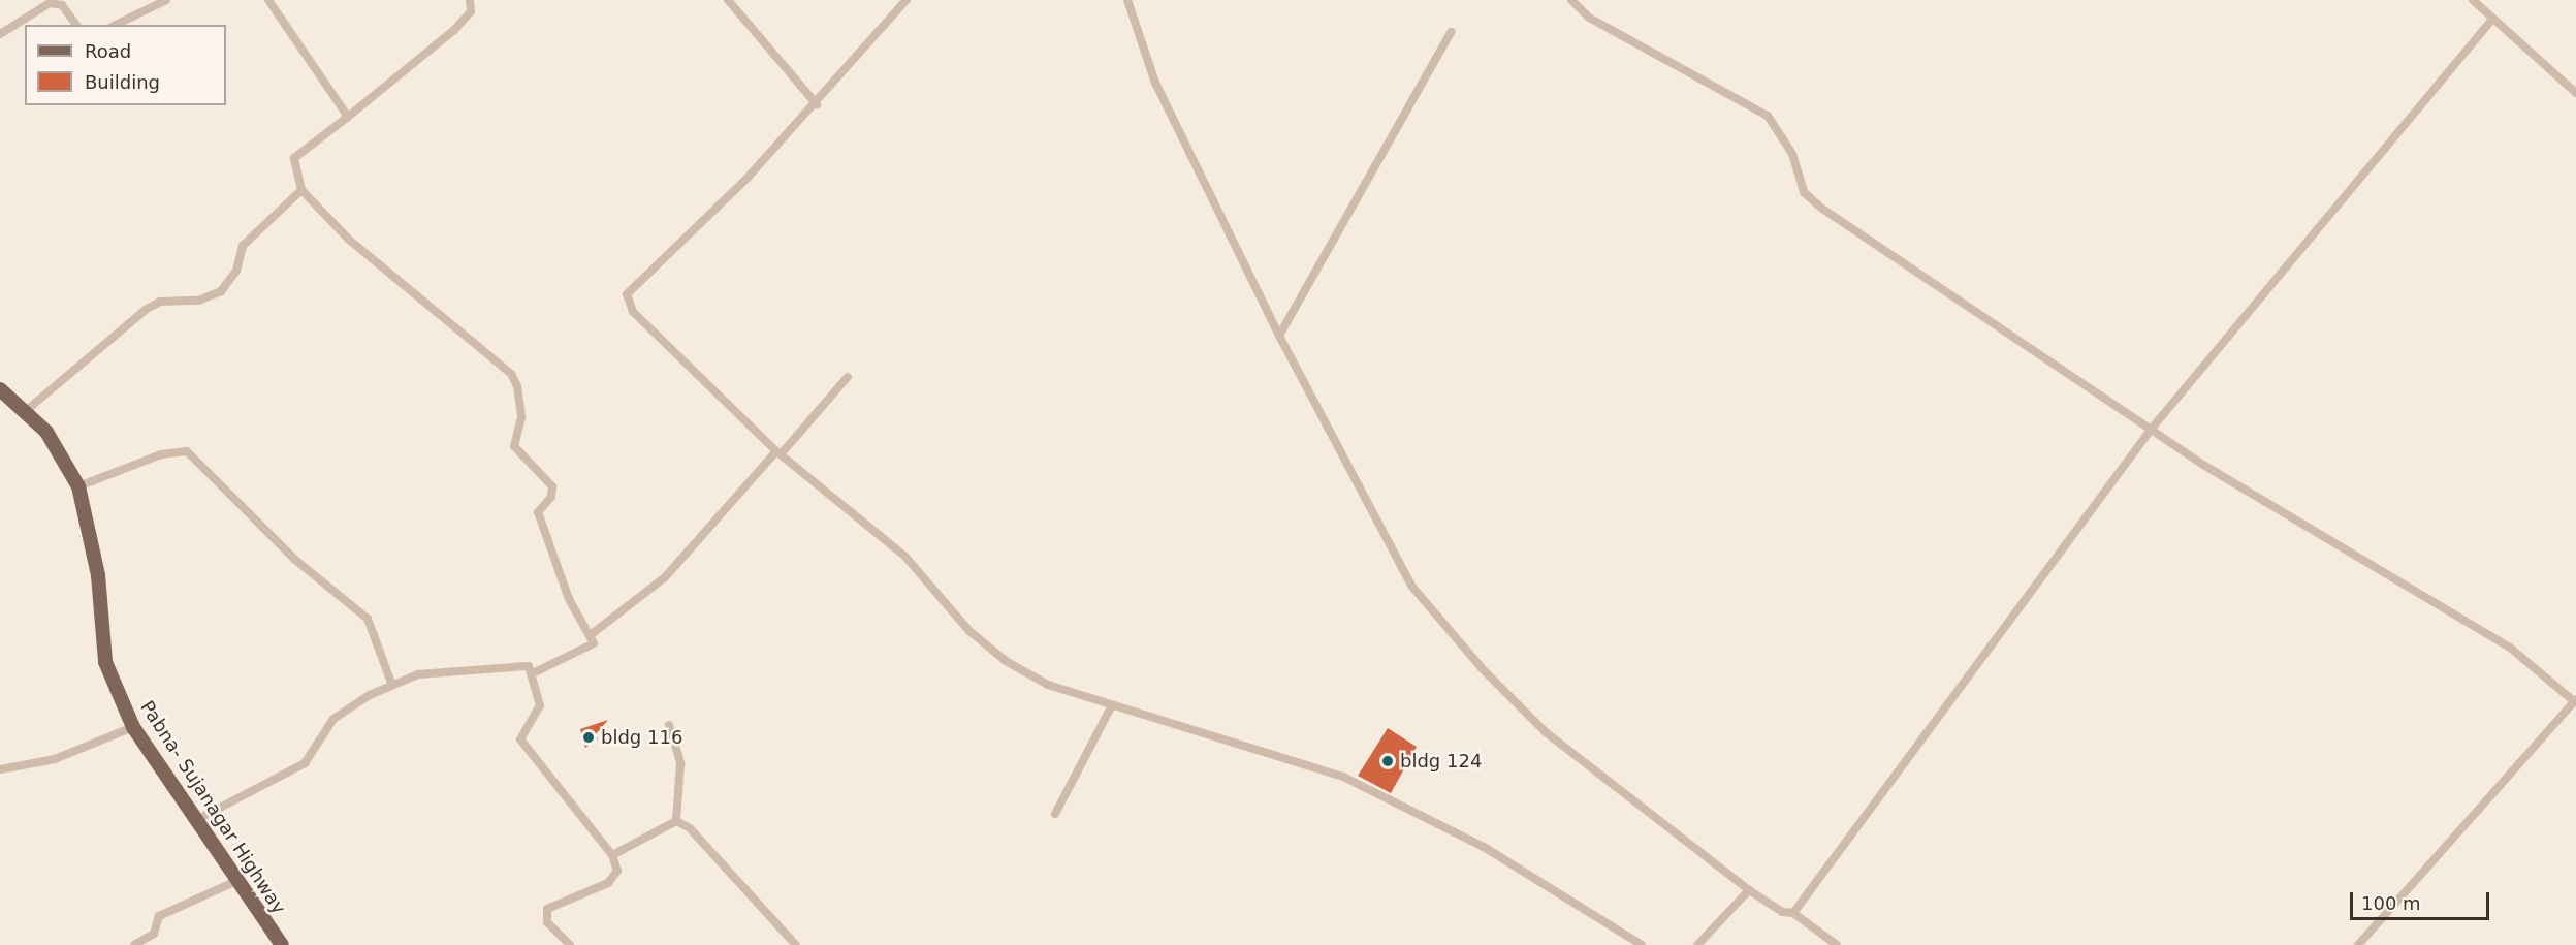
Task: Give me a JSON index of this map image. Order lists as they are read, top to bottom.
{
  "streets": {
    "main road": ["Pabna- Sujanagar Highway"]
  },
  "places": ["bldg 116", "bldg 124"],
  "legend": ["Road", "Building"],
  "scale_bar": "100 m"
}
